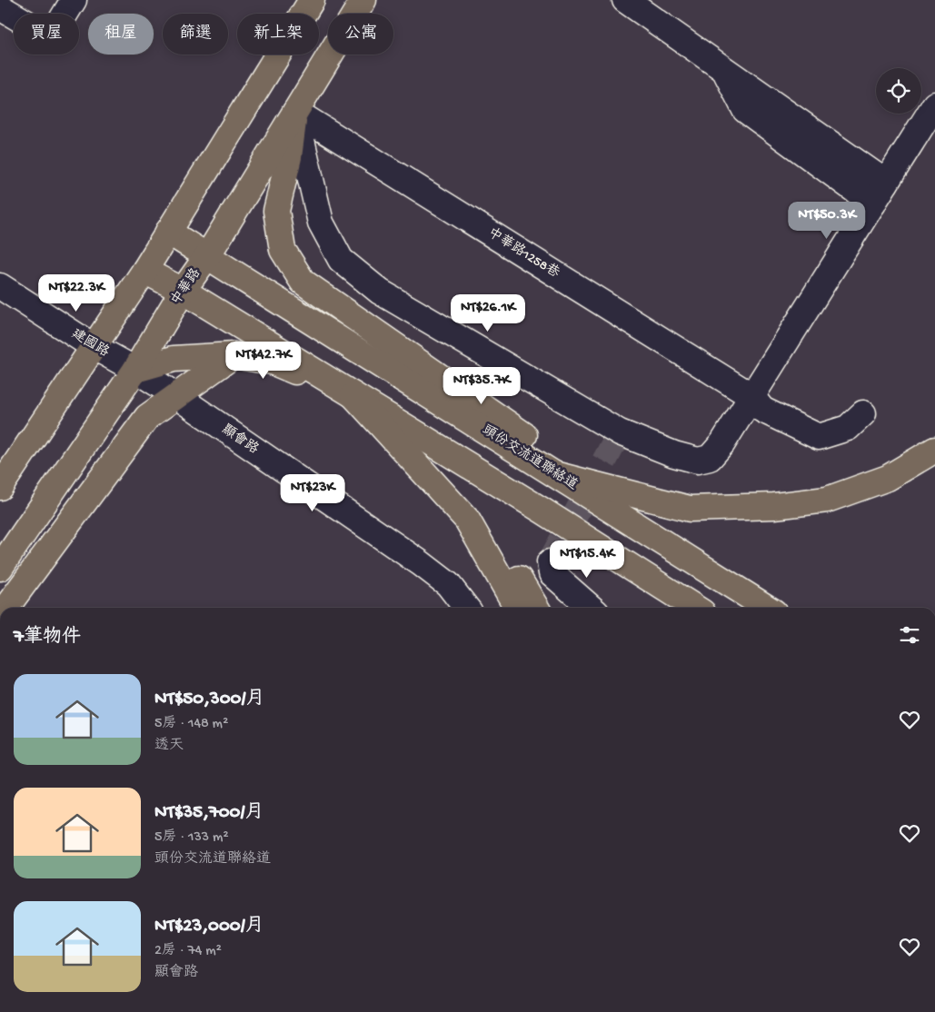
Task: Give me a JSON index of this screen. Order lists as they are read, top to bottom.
{
  "streets": {
    "main road": ["中華路", "頭份交流道聯絡道"],
    "street": ["中華路1258巷", "建國路", "顯會路"]
  },
  "crossings": [
    ["中華路1258巷", "中華路"],
    ["中華路", "建國路"],
    ["中華路", "顯會路"],
    ["中華路", "頭份交流道聯絡道"],
    ["建國路", "顯會路"]
  ],
  "page": {
    "chip": [
      "買屋",
      "租屋",
      "篩選",
      "新上架",
      "公寓"
    ],
    "price": [
      "NT$50.3K",
      "NT$22.3K",
      "NT$26.1K",
      "NT$42.7K",
      "NT$35.7K",
      "NT$23K",
      "NT$15.4K"
    ],
    "heading": "7筆物件",
    "list": [
      {
        "name": "NT$50,300/月",
        "note": "5房 · 148 m² · 透天"
      },
      {
        "name": "NT$35,700/月",
        "note": "5房 · 133 m² · 頭份交流道聯絡道"
      },
      {
        "name": "NT$23,000/月",
        "note": "2房 · 74 m² · 顯會路"
      }
    ]
  }
}
